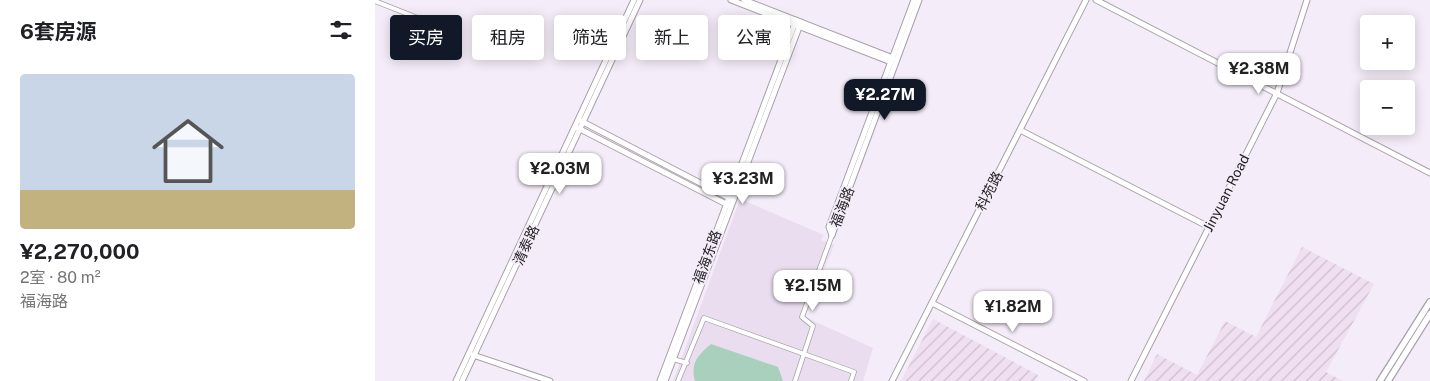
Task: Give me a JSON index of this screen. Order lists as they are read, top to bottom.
{
  "streets": {
    "street": [
      "科苑路",
      "Jinyuan Road",
      "福海路",
      "清泰路",
      "福海东路"
    ]
  },
  "page": {
    "heading": "6套房源",
    "map_buttons": ["+", "−"],
    "chip": [
      "买房",
      "租房",
      "筛选",
      "新上",
      "公寓"
    ],
    "price": [
      "¥2.38M",
      "¥2.27M",
      "¥2.03M",
      "¥3.23M",
      "¥2.15M",
      "¥1.82M"
    ],
    "list": [
      {
        "name": "¥2,270,000",
        "note": "2室 · 80 m² · 福海路"
      }
    ]
  }
}
